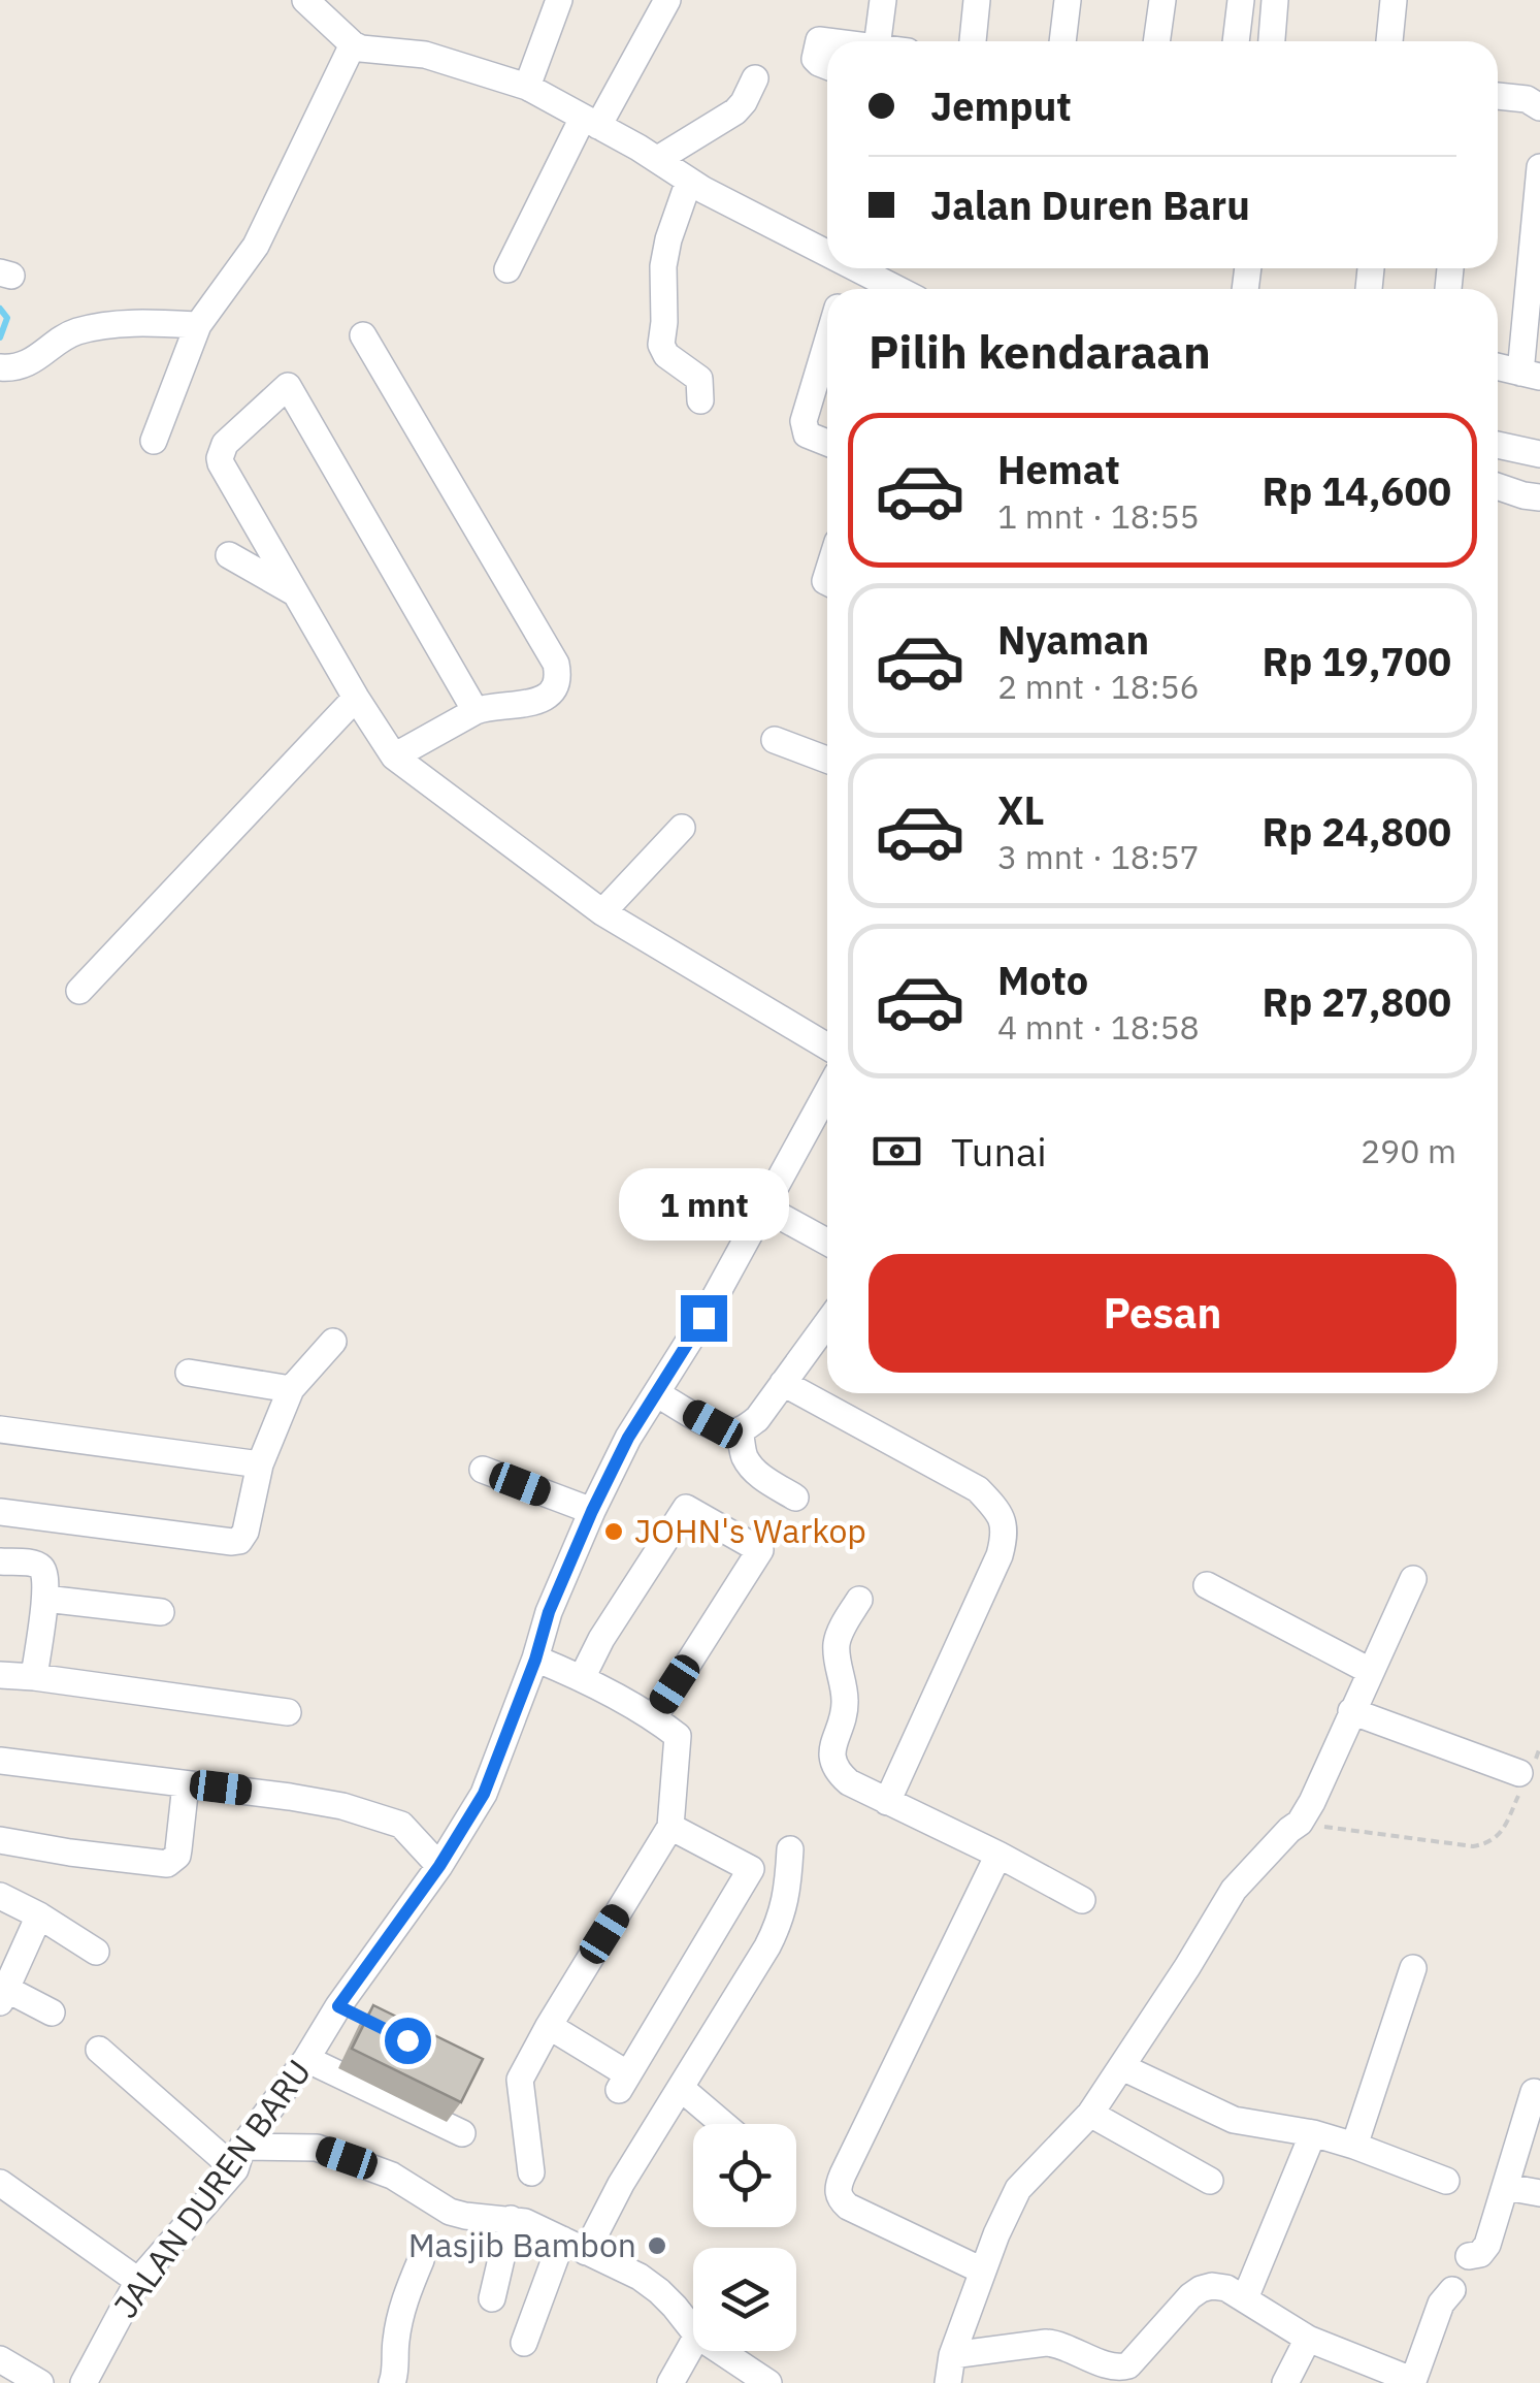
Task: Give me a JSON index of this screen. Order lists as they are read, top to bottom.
{
  "streets": {
    "street": ["JALAN DUREN BARU"]
  },
  "places": ["JOHN's Warkop", "Masjib Bambon"],
  "page": {
    "banner": ["Jemput", "Jalan Duren Baru"],
    "heading": "Pilih kendaraan",
    "list": [
      {
        "name": "Hemat",
        "note": "1 mnt · 18:55",
        "value": "Rp 14,600"
      },
      {
        "name": "Nyaman",
        "note": "2 mnt · 18:56",
        "value": "Rp 19,700"
      },
      {
        "name": "XL",
        "note": "3 mnt · 18:57",
        "value": "Rp 24,800"
      },
      {
        "name": "Moto",
        "note": "4 mnt · 18:58",
        "value": "Rp 27,800"
      }
    ],
    "pay": ["Tunai", "290 m"],
    "bubble": "1 mnt",
    "buttons": "Pesan"
  }
}
